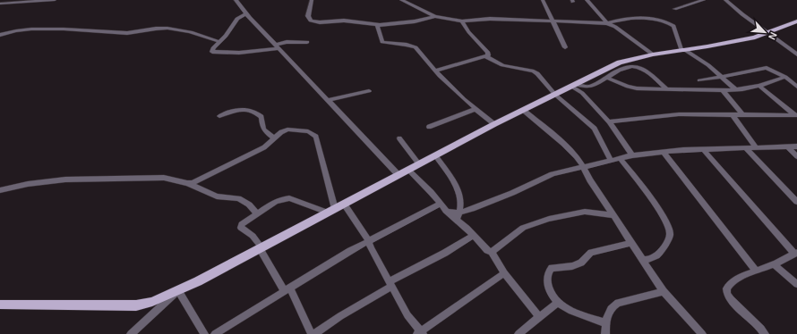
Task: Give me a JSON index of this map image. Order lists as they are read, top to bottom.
{
  "north": "bottom right"
}
